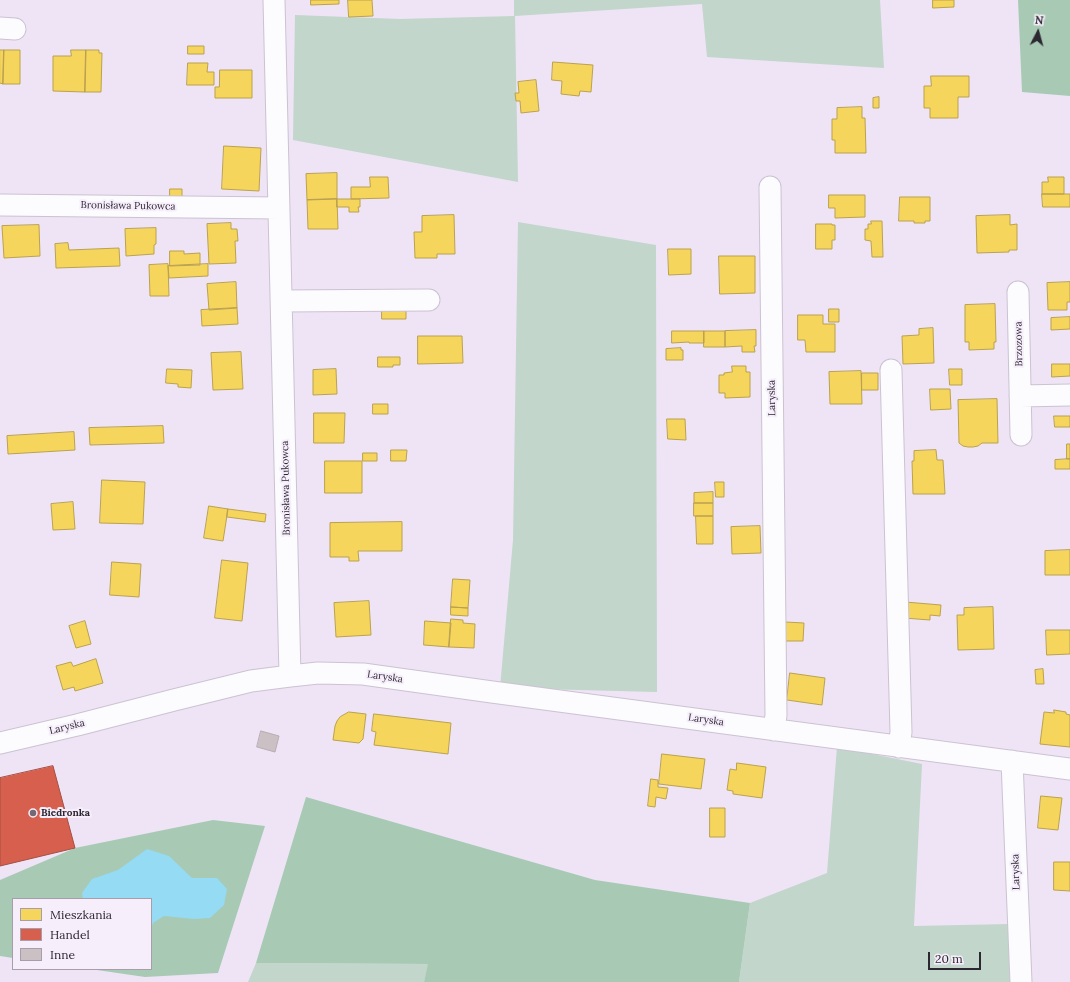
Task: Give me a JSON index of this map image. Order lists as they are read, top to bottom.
{
  "streets": {
    "street": ["Bronisława Pukowca", "Brzozowa", "Laryska"]
  },
  "crossings": [
    ["Bronisława Pukowca", "Laryska"]
  ],
  "places": ["Biedronka"],
  "legend": ["Mieszkania", "Handel", "Inne"],
  "scale_bar": "20 m",
  "north": "top"
}
